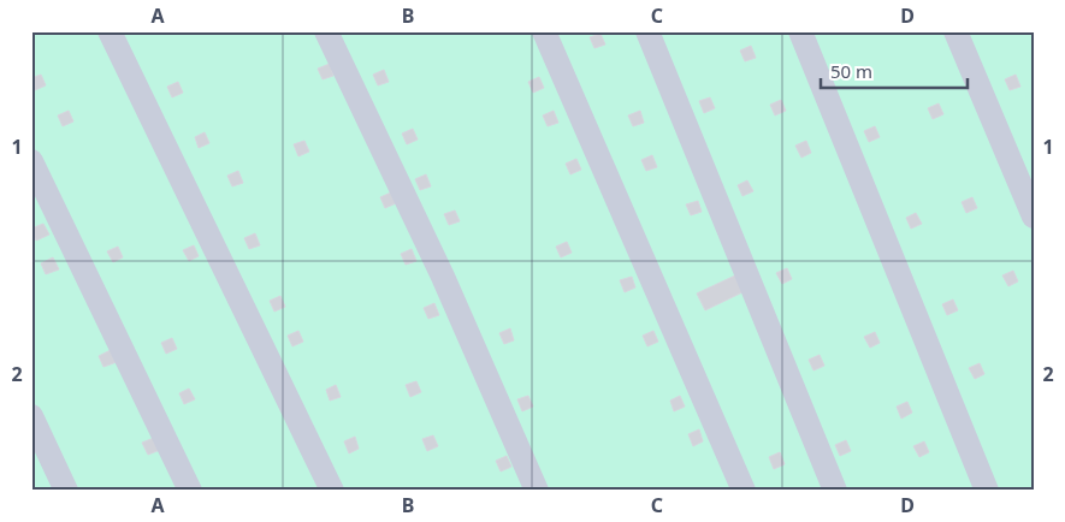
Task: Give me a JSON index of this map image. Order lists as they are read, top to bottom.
{
  "scale_bar": "50 m",
  "grid": {
    "columns": [
      "A",
      "B",
      "C",
      "D"
    ],
    "rows": ["1", "2"]
  }
}
